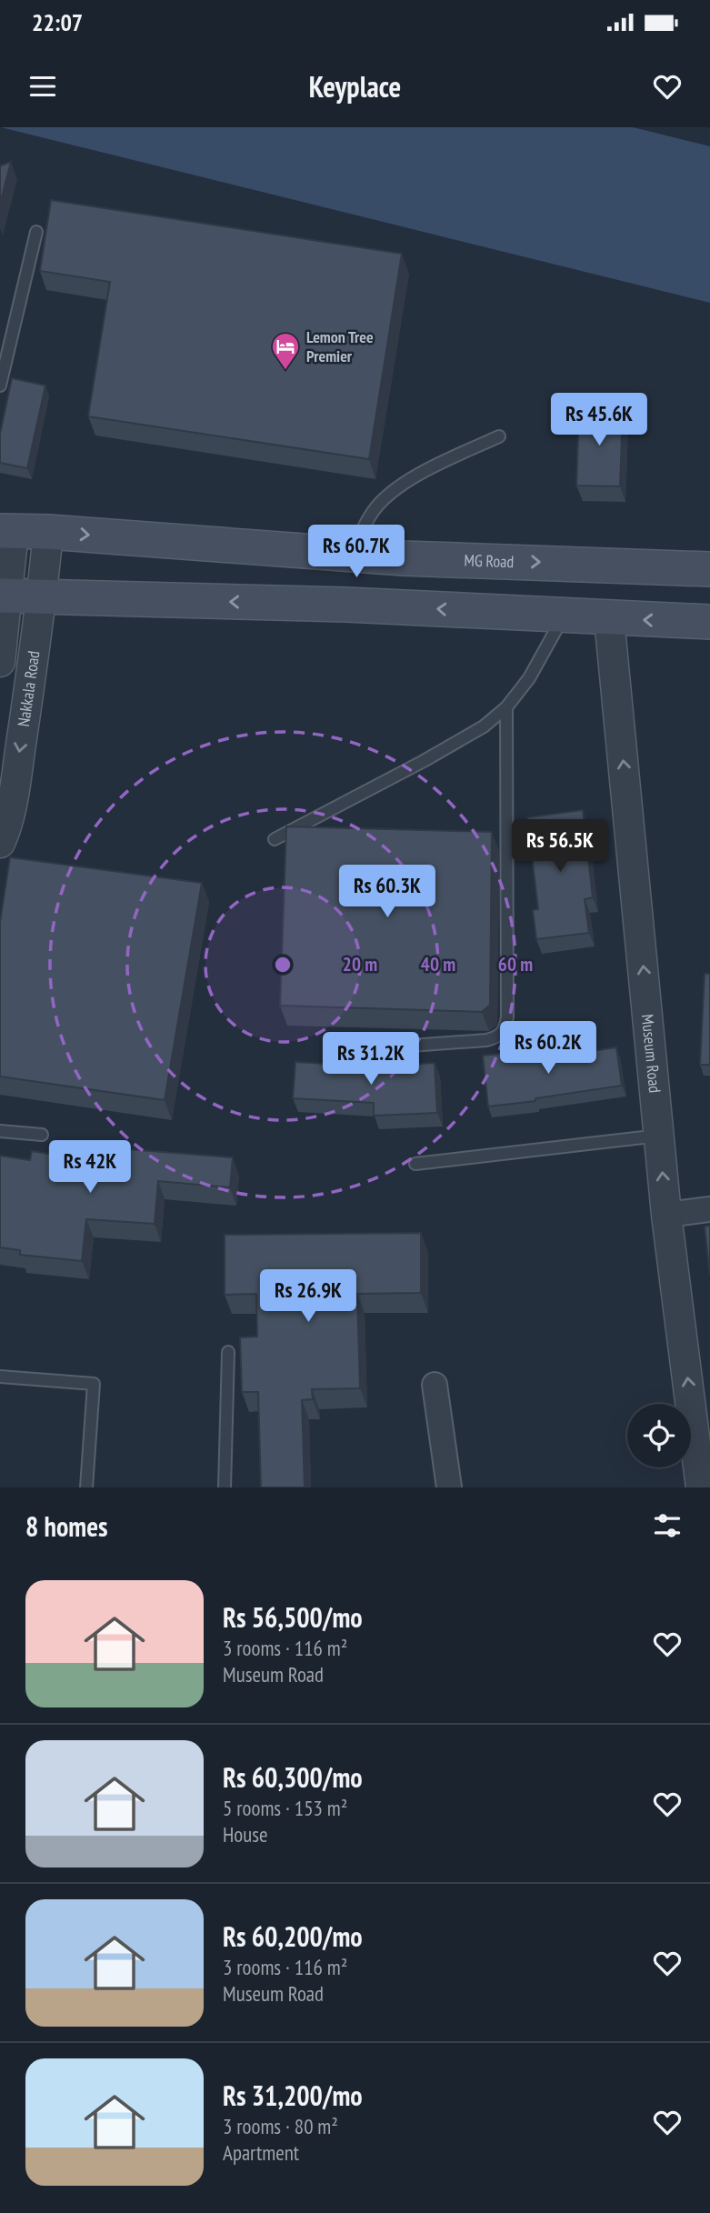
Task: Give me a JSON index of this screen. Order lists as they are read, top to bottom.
{
  "streets": {
    "main road": ["MG Road"],
    "street": ["Nakkala Road", "Museum Road"]
  },
  "crossings": [
    ["MG Road", "Nakkala Road"]
  ],
  "one_way": ["Nakkala Road", "Museum Road"],
  "places": {
    "hotel": ["Lemon Tree Premier"]
  },
  "page": {
    "status": "22:07",
    "header": "Keyplace",
    "price": [
      "Rs 45.6K",
      "Rs 60.7K",
      "Rs 56.5K",
      "Rs 60.3K",
      "Rs 60.2K",
      "Rs 31.2K",
      "Rs 42K",
      "Rs 26.9K"
    ],
    "heading": "8 homes",
    "list": [
      {
        "name": "Rs 56,500/mo",
        "note": "3 rooms · 116 m² · Museum Road"
      },
      {
        "name": "Rs 60,300/mo",
        "note": "5 rooms · 153 m² · House"
      },
      {
        "name": "Rs 60,200/mo",
        "note": "3 rooms · 116 m² · Museum Road"
      },
      {
        "name": "Rs 31,200/mo",
        "note": "3 rooms · 80 m² · Apartment"
      }
    ]
  },
  "rings": ["20 m", "40 m", "60 m"]
}
